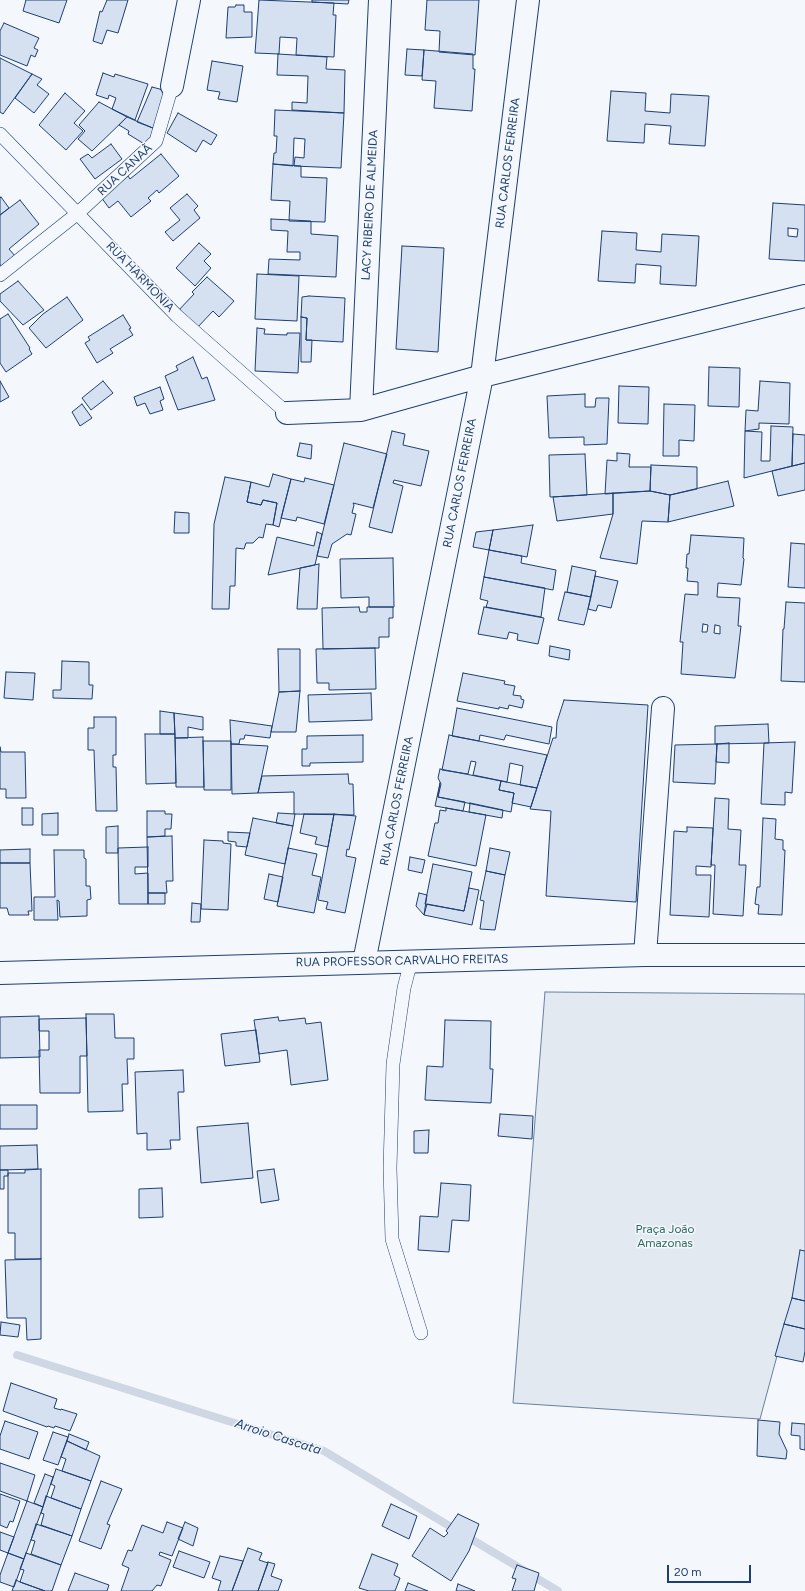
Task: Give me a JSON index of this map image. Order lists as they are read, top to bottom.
{
  "streets": {
    "street": [
      "RUA CARLOS FERREIRA",
      "RUA CANAÃ",
      "LACY RIBEIRO DE ALMEIDA",
      "RUA PROFESSOR CARVALHO FREITAS"
    ],
    "lane": ["RUA HARMONIA"]
  },
  "crossings": [
    ["RUA CARLOS FERREIRA", "RUA PROFESSOR CARVALHO FREITAS"],
    ["RUA CANAÃ", "RUA HARMONIA"]
  ],
  "water": ["Arroio Cascata"],
  "parks": ["Praça João Amazonas"],
  "scale_bar": "20 m"
}
